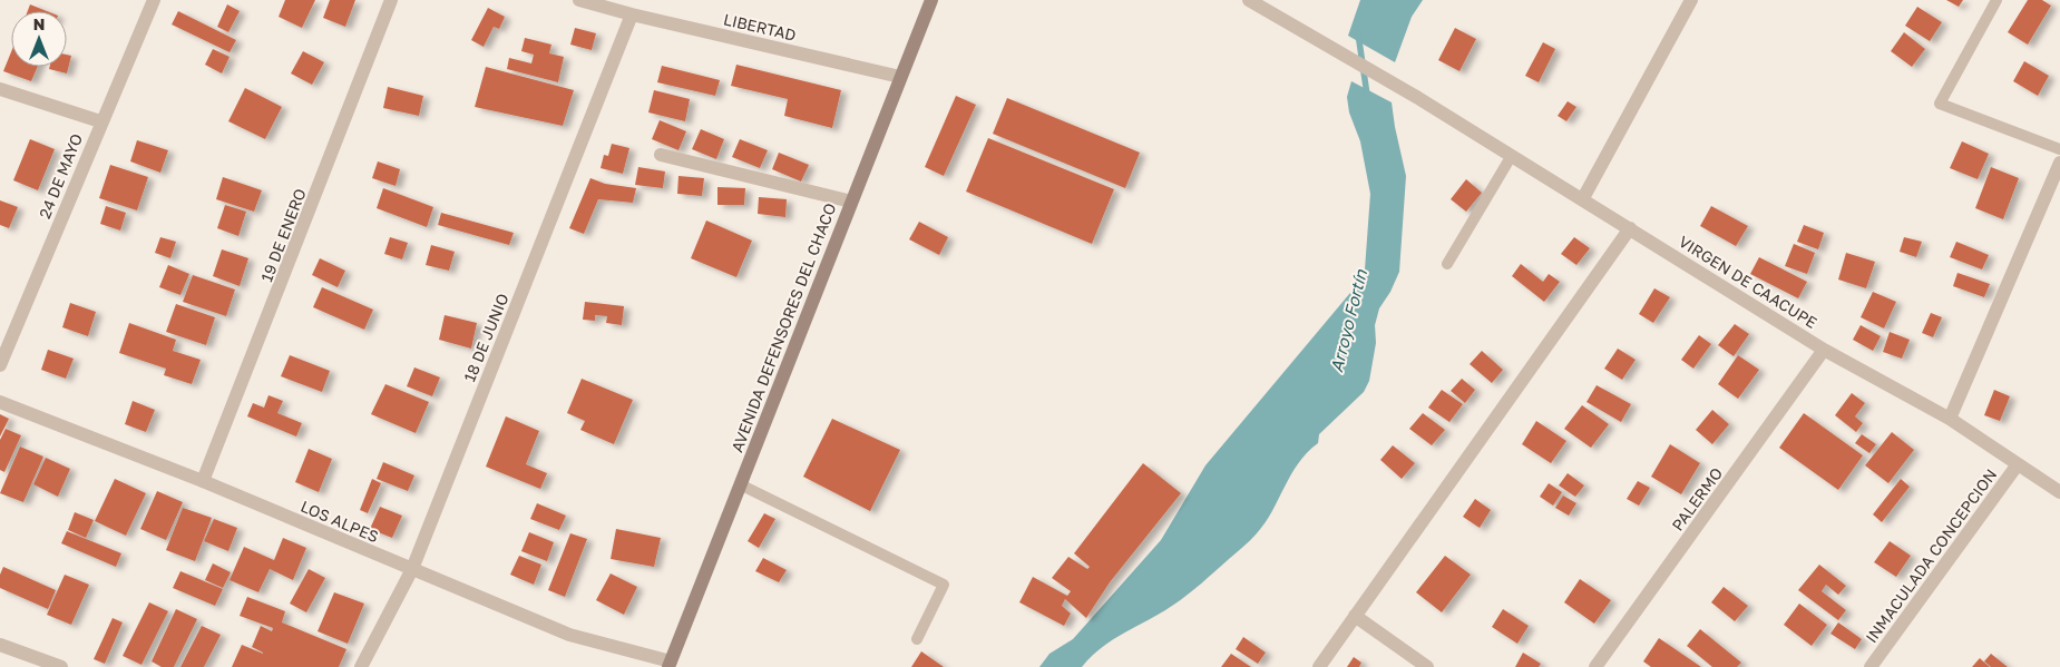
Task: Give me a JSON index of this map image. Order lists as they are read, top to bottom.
{
  "streets": {
    "main road": ["AVENIDA DEFENSORES DEL CHACO"],
    "street": [
      "LIBERTAD",
      "24 DE MAYO",
      "19 DE ENERO",
      "VIRGEN DE CAACUPE",
      "18 DE JUNIO",
      "PALERMO",
      "LOS ALPES",
      "INMACULADA CONCEPCION"
    ]
  },
  "crossings": [
    ["LIBERTAD", "AVENIDA DEFENSORES DEL CHACO"],
    ["LIBERTAD", "18 DE JUNIO"],
    ["19 DE ENERO", "LOS ALPES"],
    ["VIRGEN DE CAACUPE", "PALERMO"],
    ["VIRGEN DE CAACUPE", "INMACULADA CONCEPCION"],
    ["AVENIDA DEFENSORES DEL CHACO", "LOS ALPES"],
    ["18 DE JUNIO", "LOS ALPES"]
  ],
  "water": ["Arroyo Fortín"],
  "north": "top"
}
